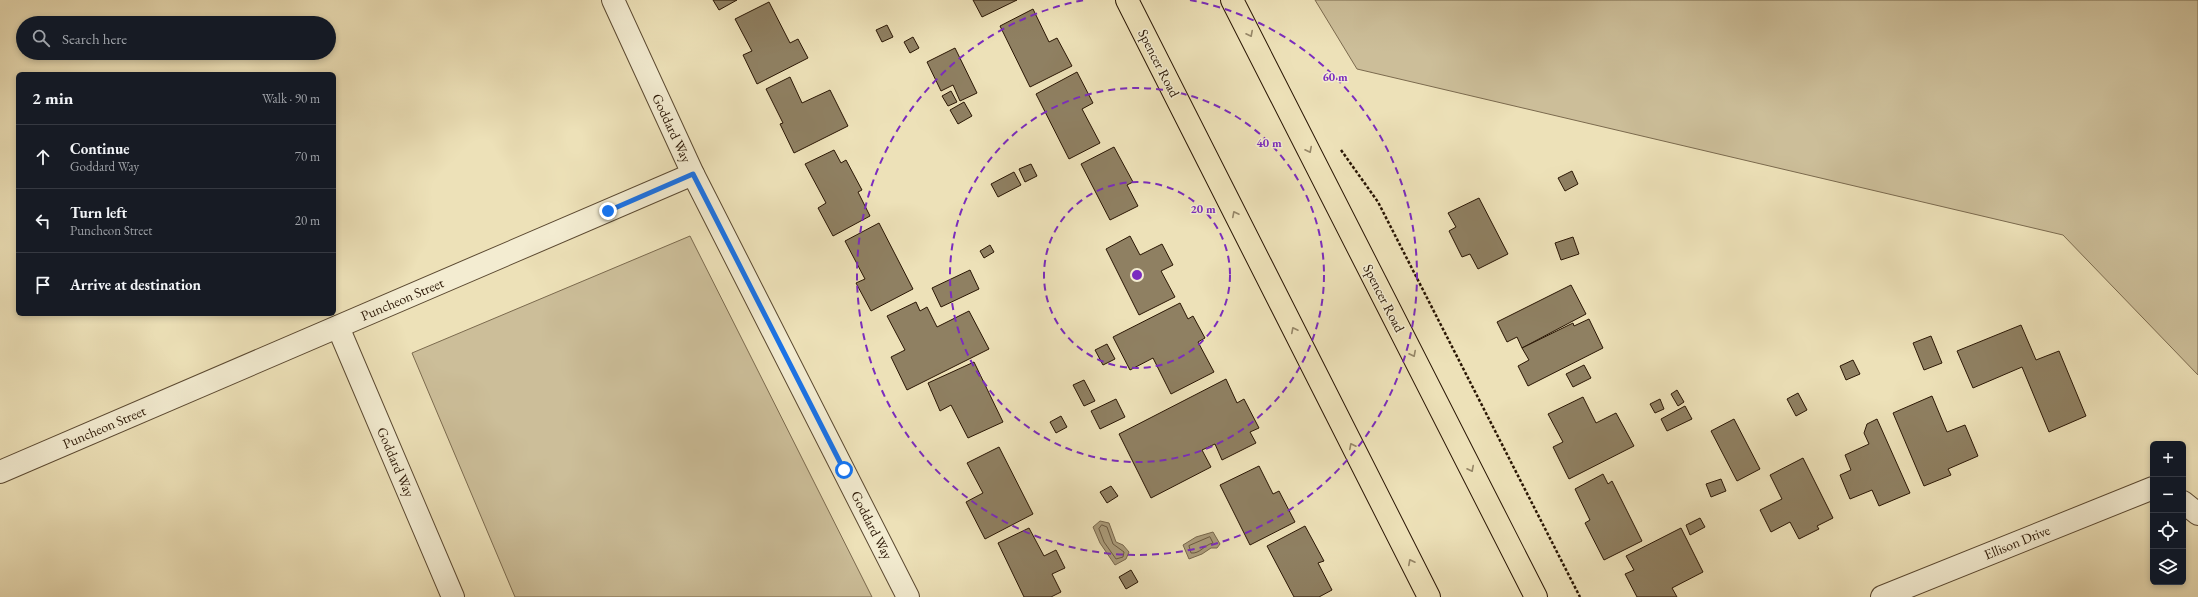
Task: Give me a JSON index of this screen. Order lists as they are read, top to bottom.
{
  "streets": {
    "main road": ["Spencer Road"],
    "street": ["Goddard Way", "Puncheon Street", "Ellison Drive"]
  },
  "crossings": [
    ["Goddard Way", "Puncheon Street"]
  ],
  "page": {
    "search": "Search here",
    "heading": ["2 min", "Walk · 90 m"],
    "list": [
      ["Continue", "Goddard Way", "70 m"],
      ["Turn left", "Puncheon Street", "20 m"],
      "Arrive at destination"
    ],
    "map_buttons": ["+", "−"]
  },
  "rings": ["60 m", "40 m", "20 m"]
}
